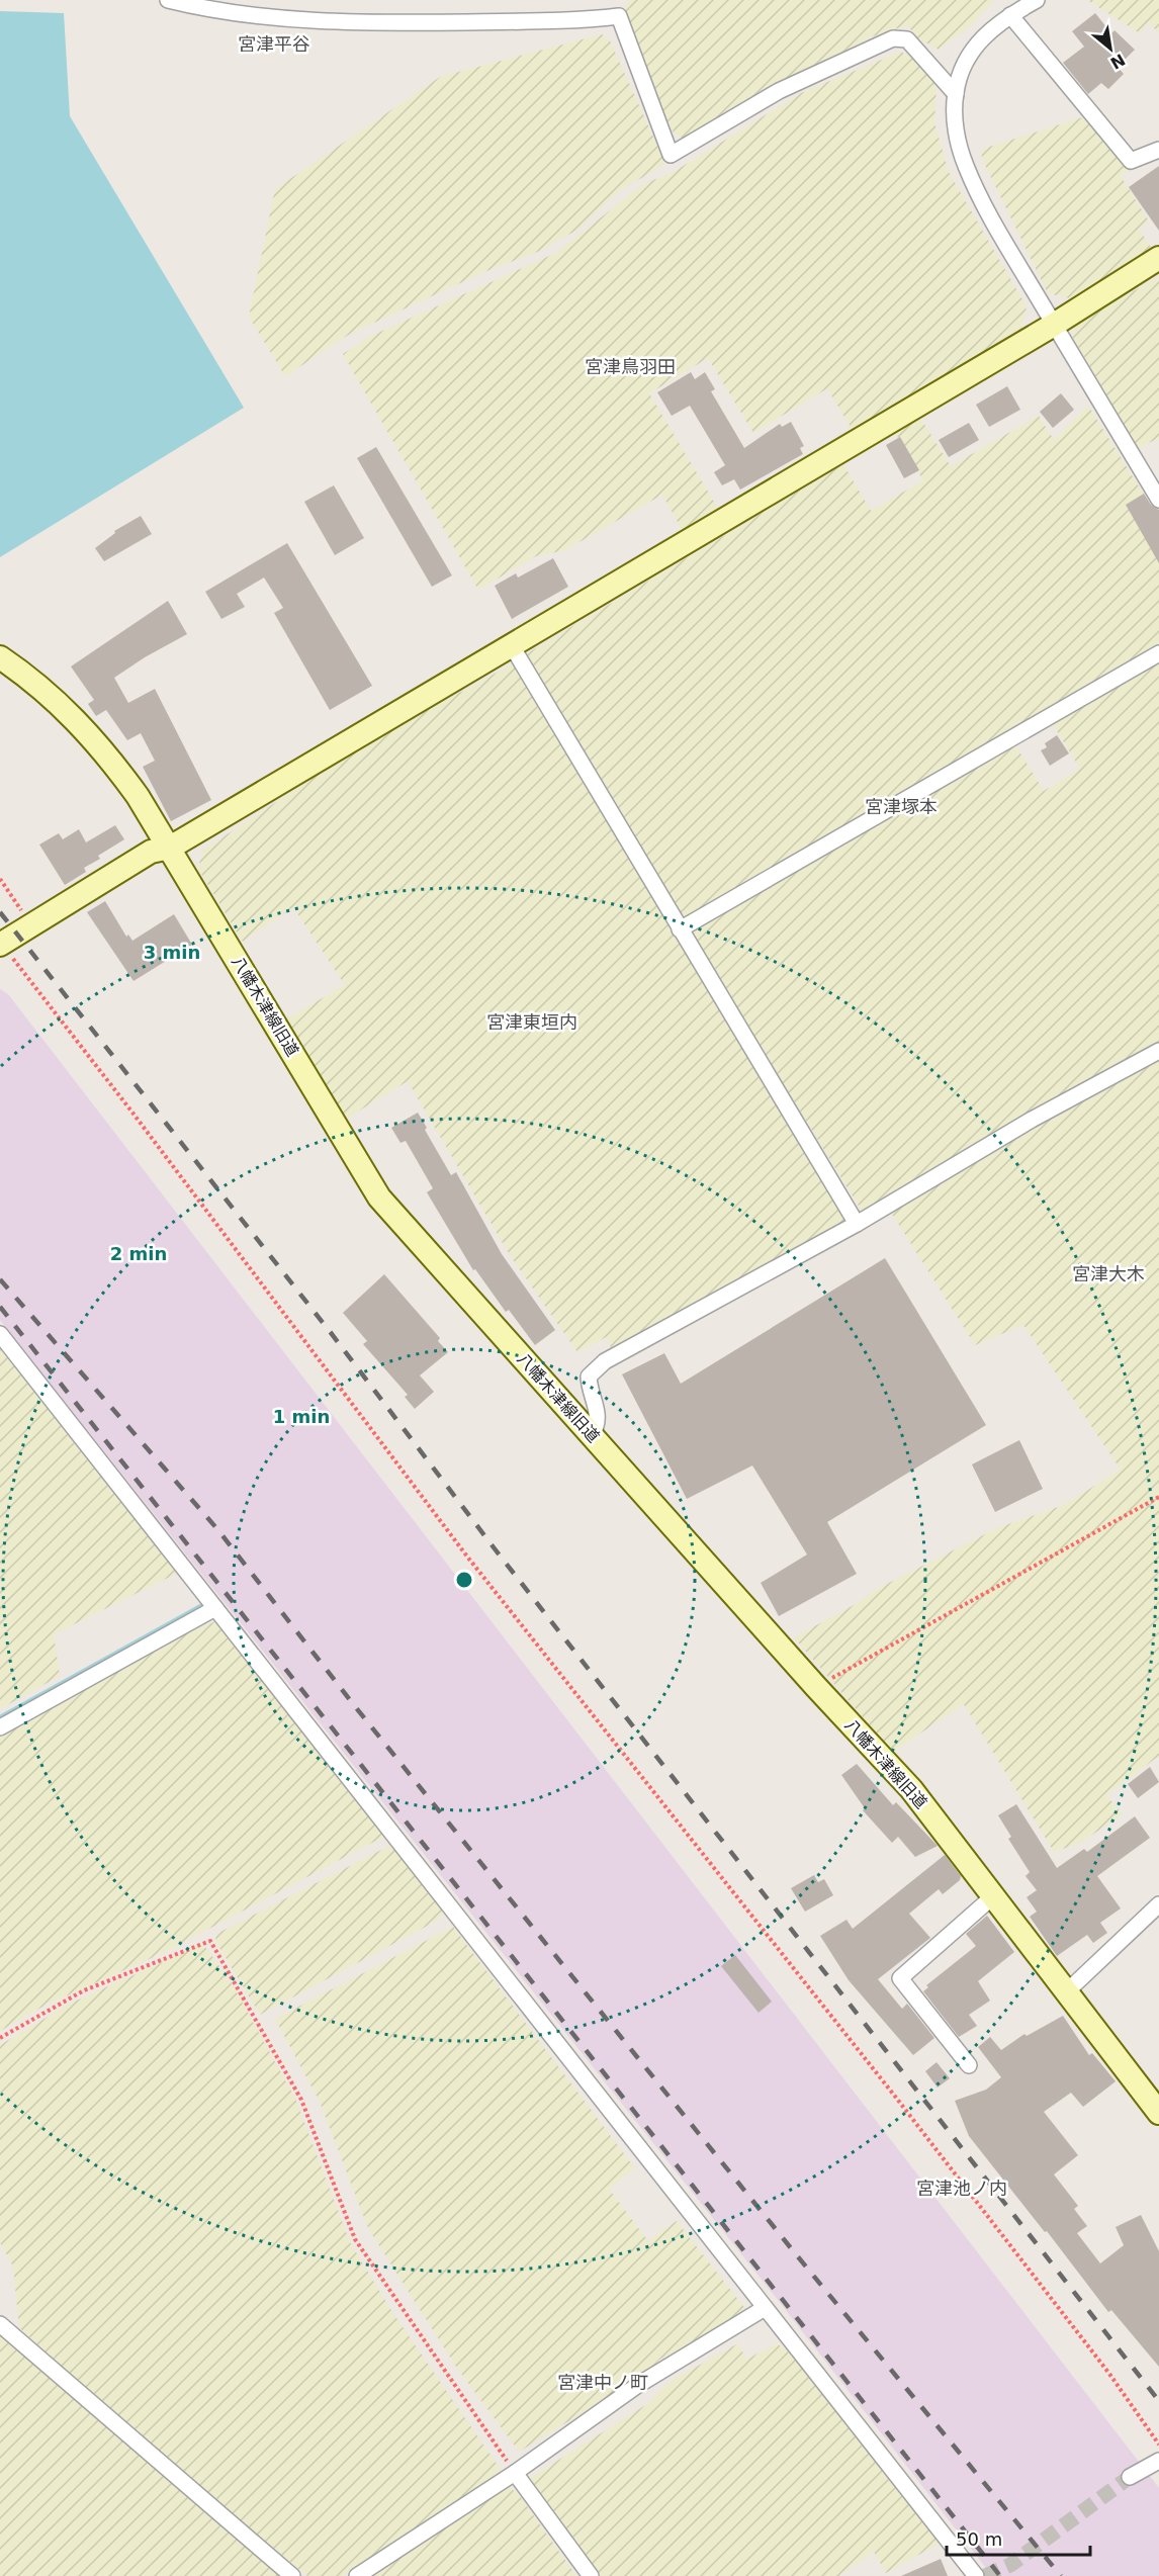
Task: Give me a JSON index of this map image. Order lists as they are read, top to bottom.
{
  "streets": {
    "street": ["八幡木津線旧道"]
  },
  "districts": [
    "宮津平谷",
    "宮津鳥羽田",
    "宮津塚本",
    "宮津東垣内",
    "宮津大木",
    "宮津池ノ内",
    "宮津中ノ町"
  ],
  "scale_bar": "50 m",
  "north": "bottom right",
  "rings": ["3 min", "2 min", "1 min"]
}
